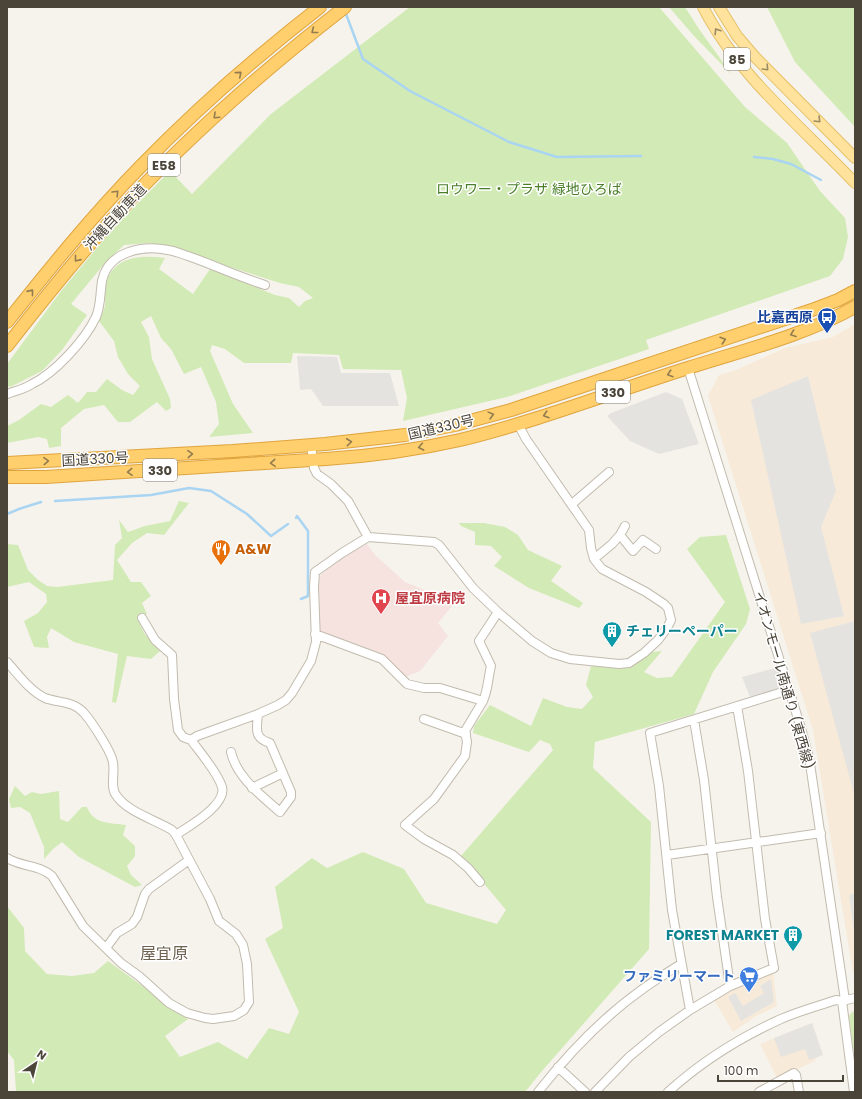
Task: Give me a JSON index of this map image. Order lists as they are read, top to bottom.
{
  "streets": {
    "highway": [
      "E58",
      "沖縄自動車道",
      "330",
      "国道330号"
    ],
    "main road": ["85"],
    "street": ["イオンモール南通り (東西線)"]
  },
  "crossings": [
    ["国道330号", "イオンモール南通り (東西線)"]
  ],
  "districts": ["屋宜原"],
  "parks": ["ロウワー・プラザ 緑地ひろば"],
  "places": {
    "bus stop": ["比嘉西原"],
    "restaurant": ["A&W"],
    "hospital": ["屋宜原病院"],
    "building": ["チェリーペーパー", "FOREST MARKET"],
    "supermarket": ["ファミリーマート"]
  },
  "scale_bar": "100 m",
  "north": "top right"
}
